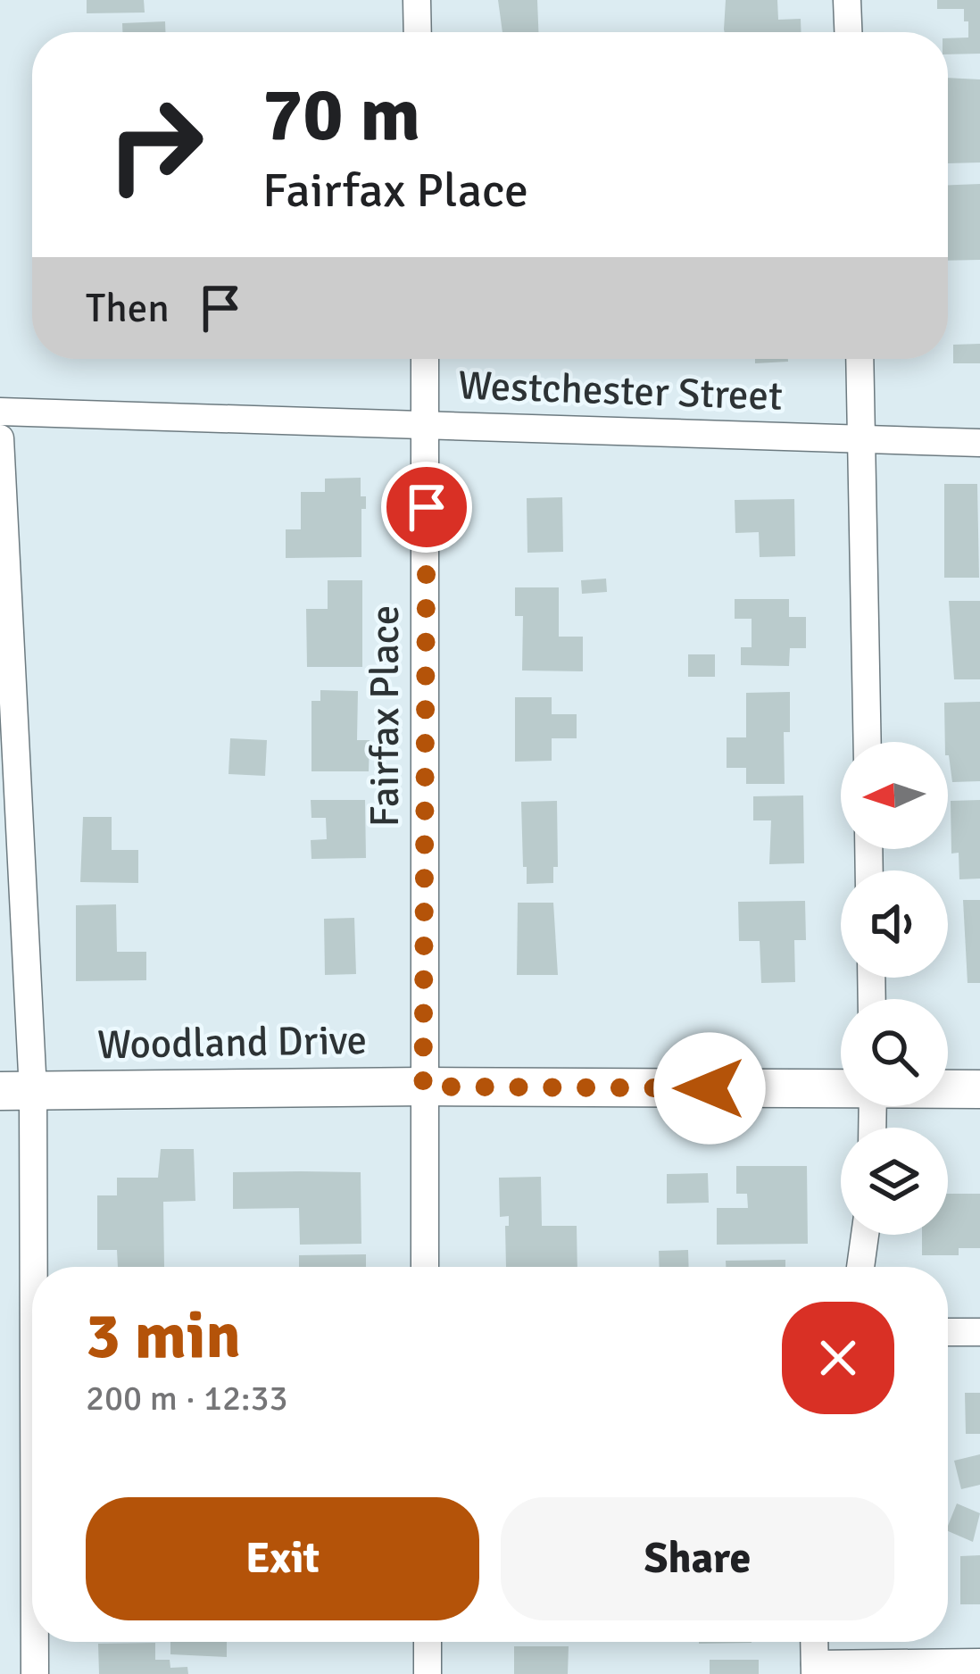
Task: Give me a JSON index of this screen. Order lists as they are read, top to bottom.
{
  "streets": {
    "main road": ["Woodland Drive"],
    "street": ["Westchester Street", "Fairfax Place"]
  },
  "crossings": [
    ["Westchester Street", "Fairfax Place"],
    ["Fairfax Place", "Woodland Drive"]
  ],
  "north": "left",
  "page": {
    "turn": ["70 m", "Fairfax Place"],
    "then": "Then",
    "heading": ["3 min", "200 m · 12:33"],
    "buttons": ["Exit", "Share"]
  }
}
